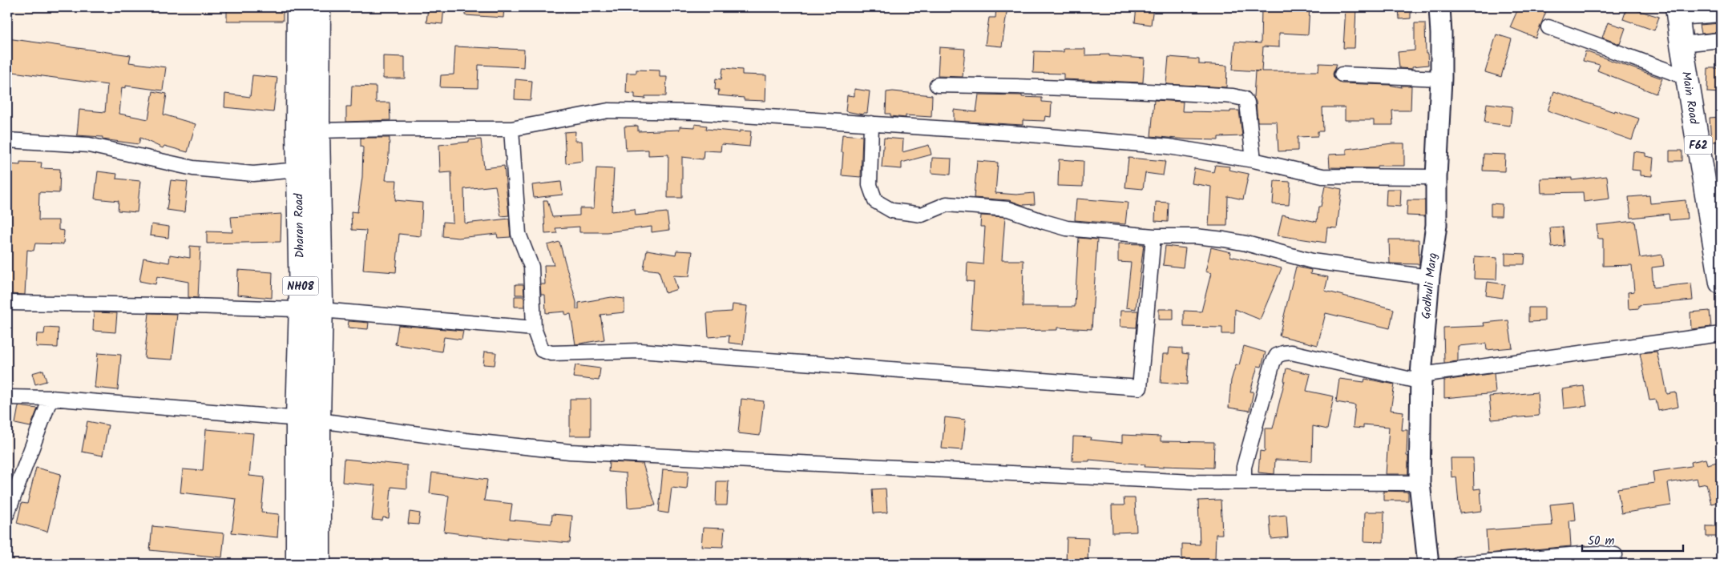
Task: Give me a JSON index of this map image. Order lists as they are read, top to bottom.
{
  "streets": {
    "main road": [
      "Main Road",
      "F62",
      "Dharan Road",
      "NH08",
      "Godhuli Marg"
    ]
  },
  "scale_bar": "50 m"
}
